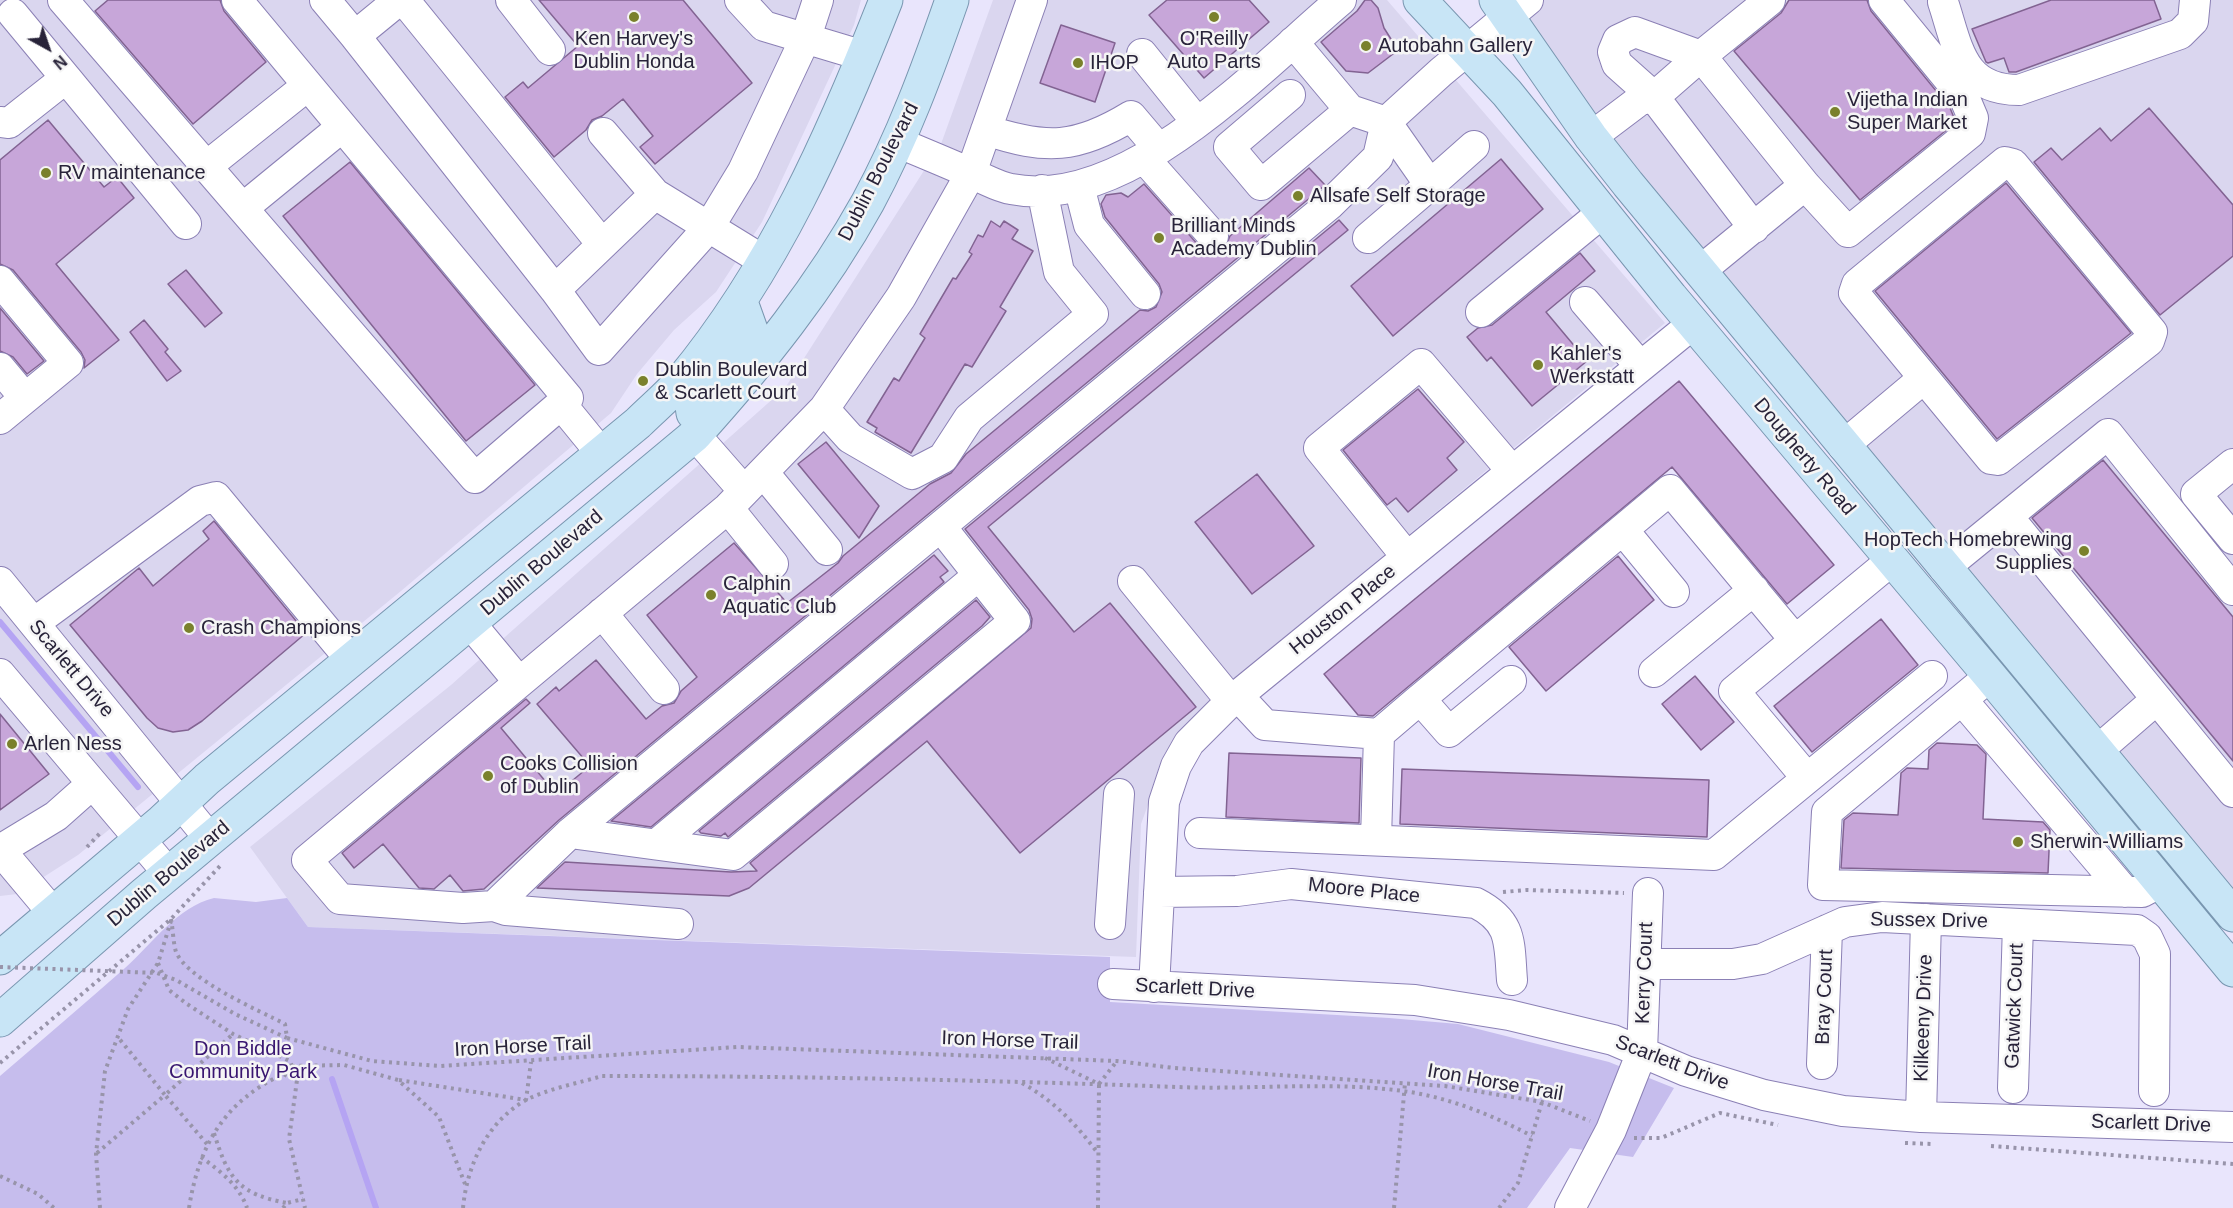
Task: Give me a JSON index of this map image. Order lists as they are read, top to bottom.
{
  "streets": {
    "main road": ["Dublin Boulevard", "Dougherty Road"],
    "street": [
      "Houston Place",
      "Scarlett Drive",
      "Moore Place",
      "Sussex Drive",
      "Kerry Court",
      "Bray Court",
      "Gatwick Court",
      "Kilkeeny Drive"
    ],
    "path": ["Iron Horse Trail"]
  },
  "crossings": [
    ["Dublin Boulevard", "Scarlett Drive"],
    ["Dougherty Road", "Houston Place"],
    ["Houston Place", "Scarlett Drive"],
    ["Houston Place", "Moore Place"],
    ["Scarlett Drive", "Kerry Court"],
    ["Scarlett Drive", "Kilkeeny Drive"],
    ["Sussex Drive", "Kerry Court"],
    ["Sussex Drive", "Bray Court"],
    ["Sussex Drive", "Gatwick Court"],
    ["Sussex Drive", "Kilkeeny Drive"],
    ["Kerry Court", "Iron Horse Trail"]
  ],
  "parks": ["Don Biddle Community Park"],
  "places": [
    "Ken Harvey's Dublin Honda",
    "O'Reilly Auto Parts",
    "Autobahn Gallery",
    "IHOP",
    "Vijetha Indian Super Market",
    "RV maintenance",
    "Allsafe Self Storage",
    "Brilliant Minds Academy Dublin",
    "Kahler's Werkstatt",
    "Dublin Boulevard & Scarlett Court",
    "HopTech Homebrewing Supplies",
    "Calphin Aquatic Club",
    "Crash Champions",
    "Arlen Ness",
    "Cooks Collision of Dublin",
    "Sherwin-Williams"
  ],
  "north": "bottom right"
}
